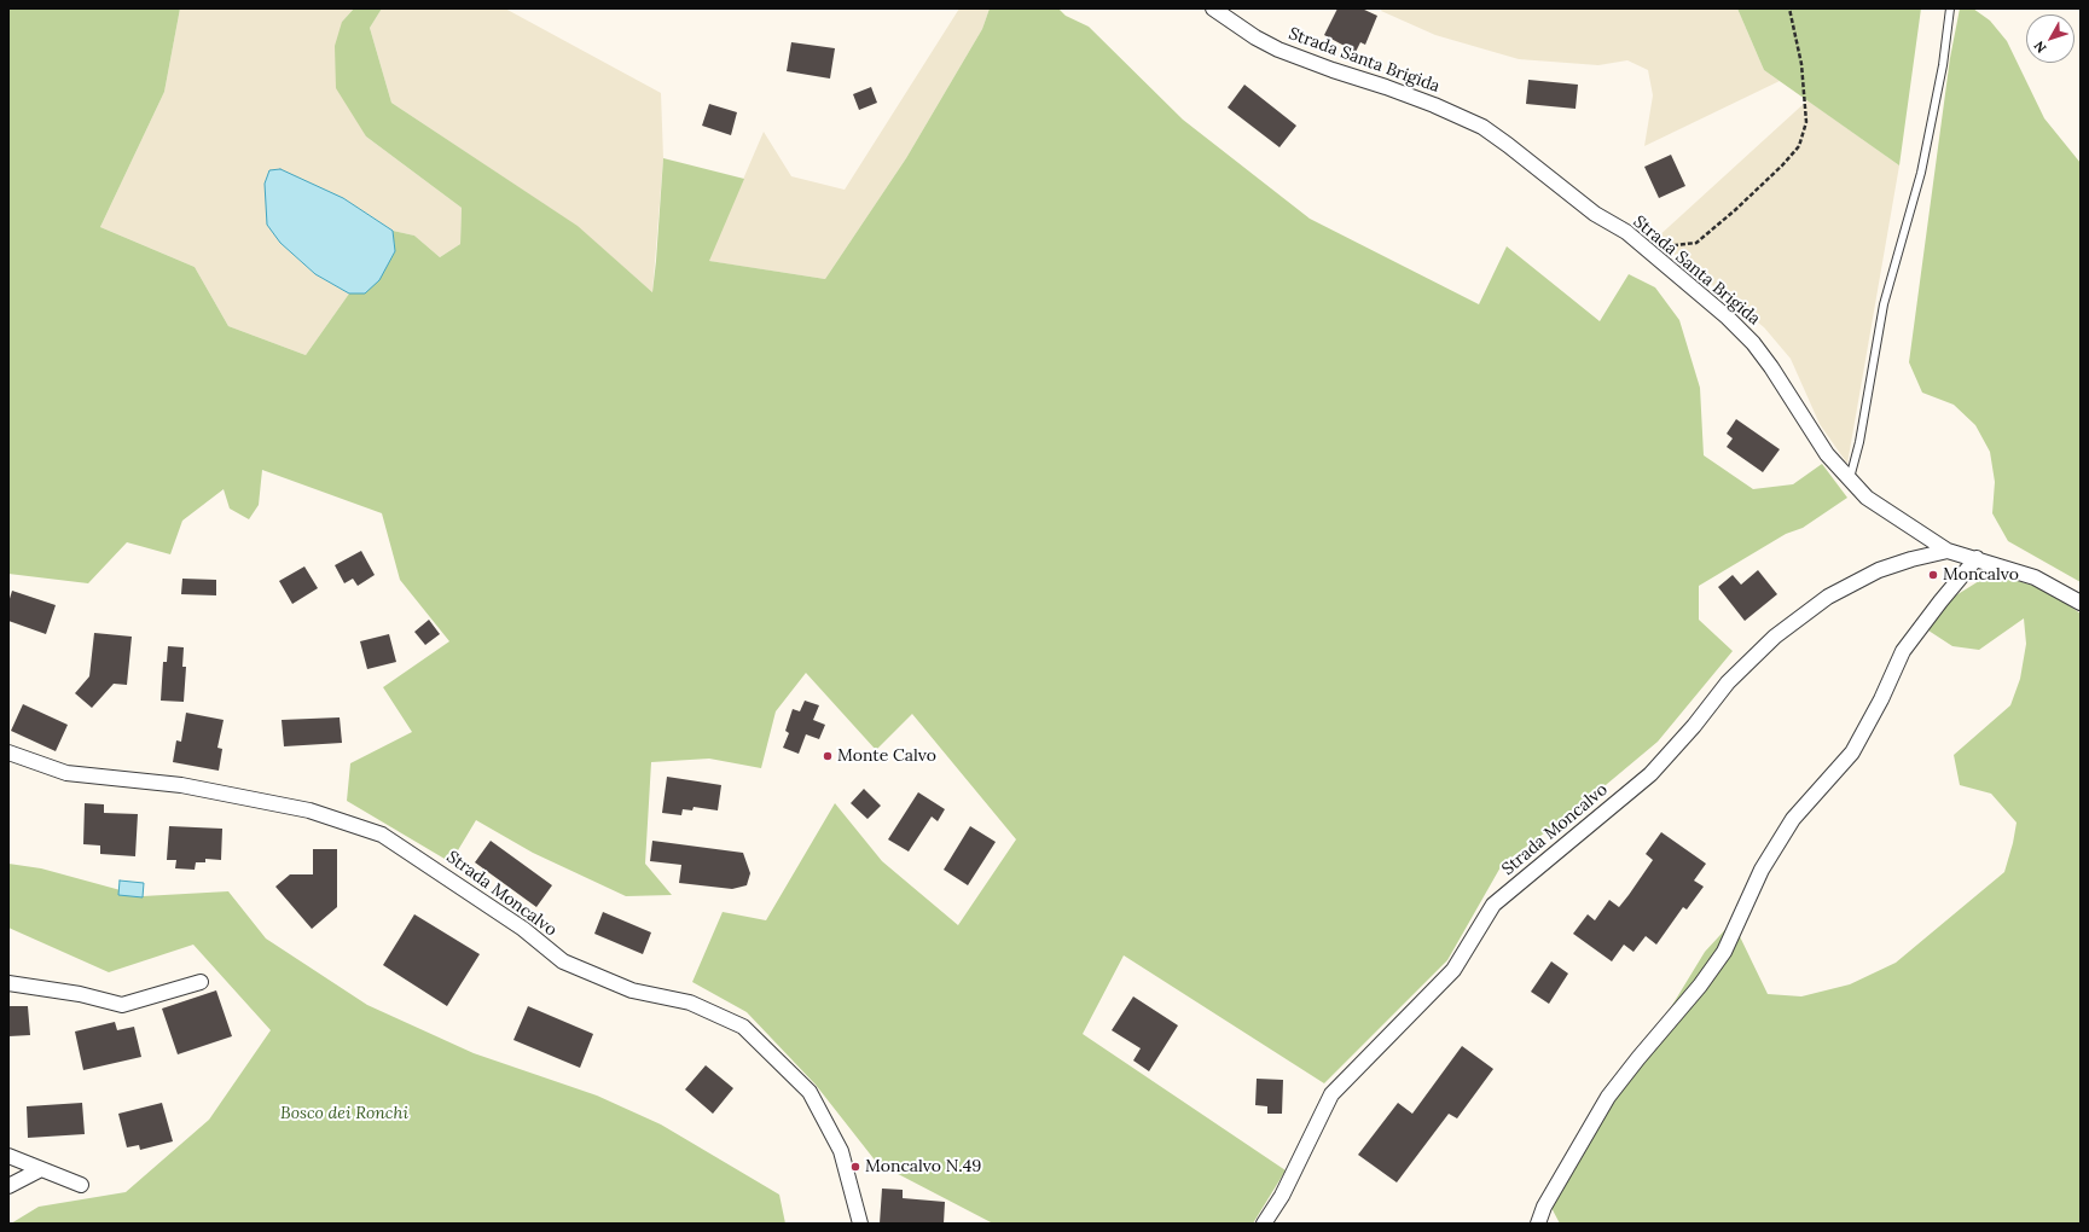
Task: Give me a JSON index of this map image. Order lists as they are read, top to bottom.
{
  "streets": {
    "street": ["Strada Santa Brigida", "Strada Moncalvo"]
  },
  "crossings": [
    ["Strada Santa Brigida", "Strada Moncalvo"]
  ],
  "parks": ["Bosco dei Ronchi"],
  "places": ["Moncalvo", "Monte Calvo", "Moncalvo N.49"],
  "north": "bottom left"
}
